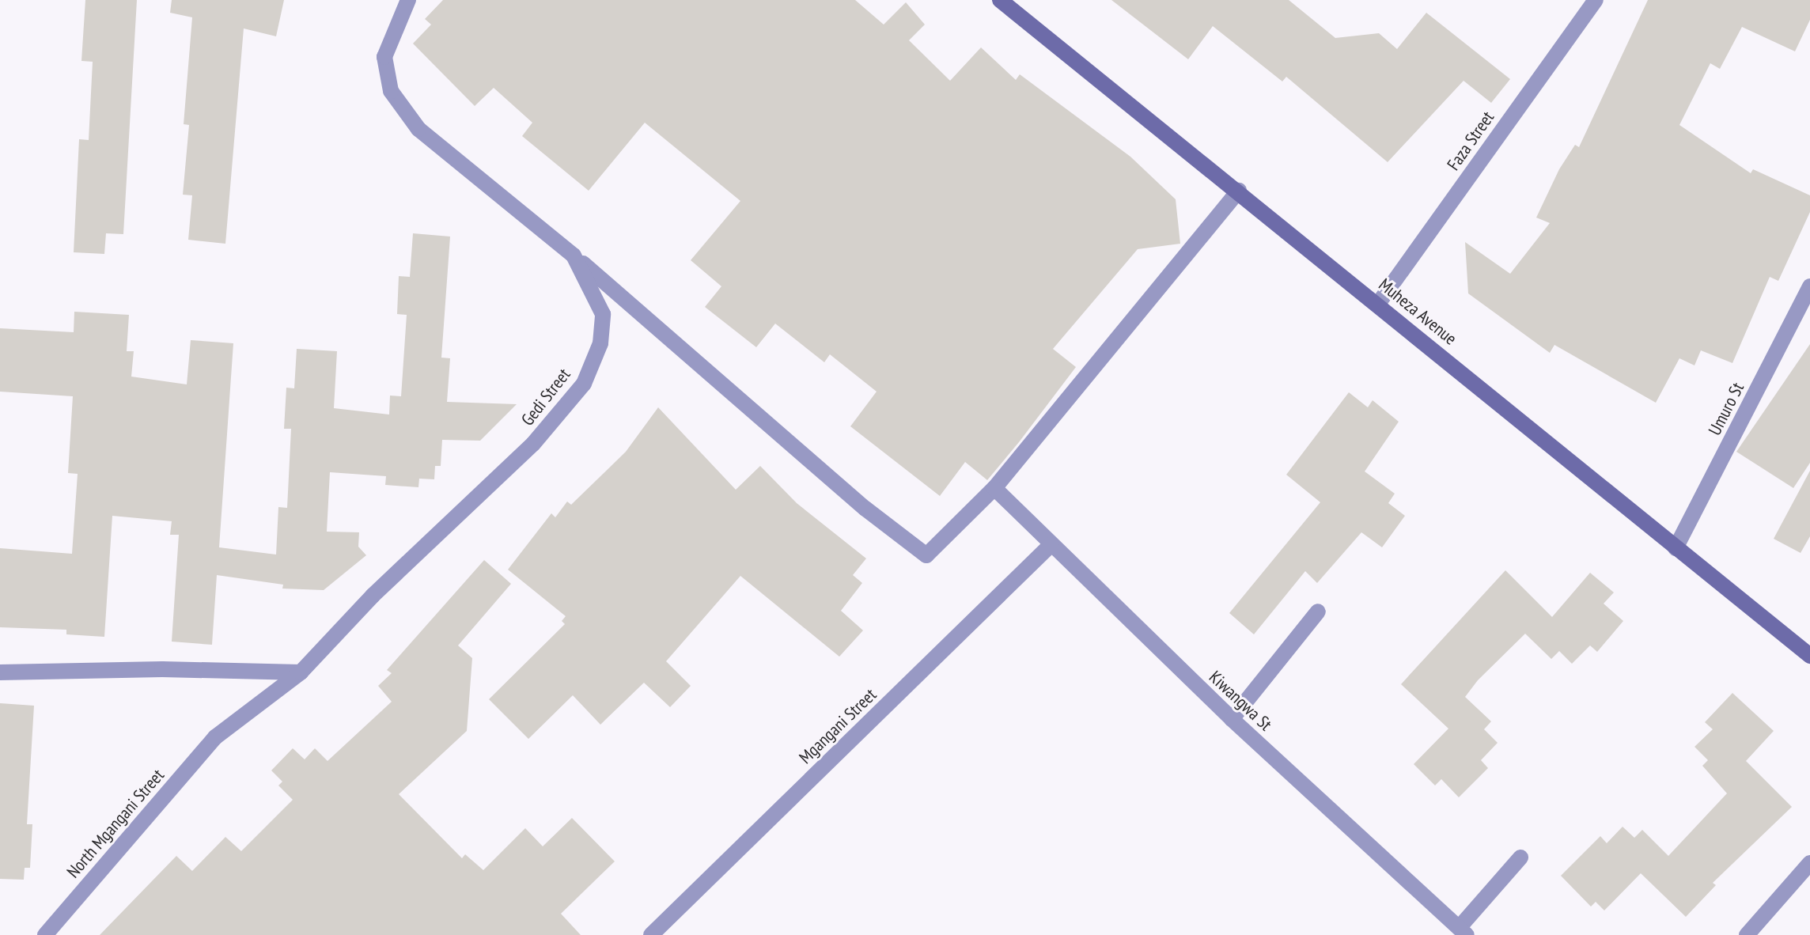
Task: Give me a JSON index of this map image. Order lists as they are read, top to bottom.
{
  "streets": {
    "street": [
      "Faza Street",
      "Muheza Avenue",
      "Gedi Street",
      "Umuro St",
      "Kiwangwa St",
      "Mgangani Street",
      "North Mgangani Street"
    ]
  },
  "crossings": [
    ["Faza Street", "Muheza Avenue"],
    ["Muheza Avenue", "Umuro St"],
    ["Gedi Street", "North Mgangani Street"],
    ["Kiwangwa St", "Mgangani Street"]
  ]
}
